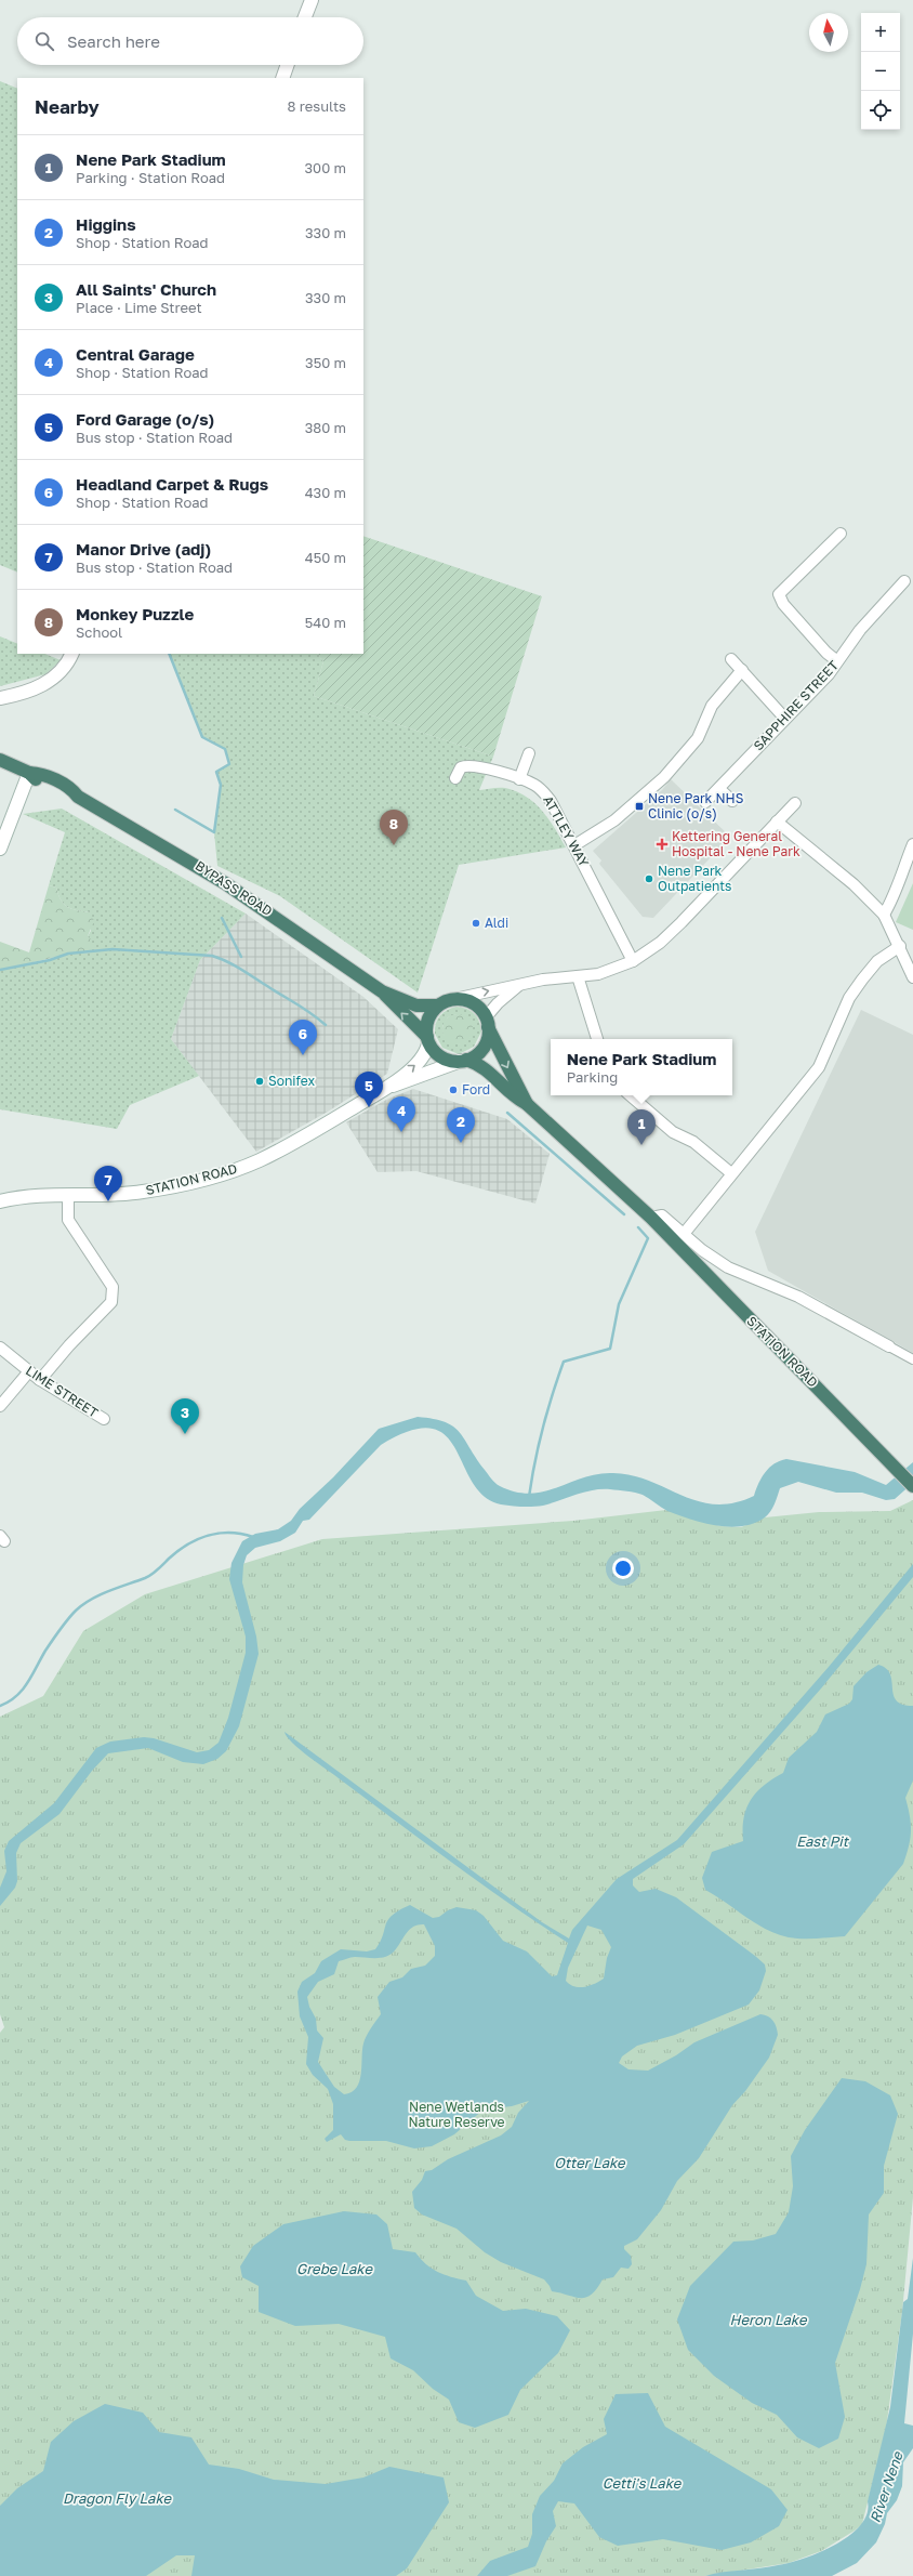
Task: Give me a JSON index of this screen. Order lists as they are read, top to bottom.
{
  "streets": {
    "highway": ["BYPASS ROAD", "STATION ROAD"],
    "street": ["SAPPHIRE STREET", "ATTLEY WAY", "LIME STREET"]
  },
  "crossings": [
    ["BYPASS ROAD", "STATION ROAD"]
  ],
  "water": [
    "East Pit",
    "Otter Lake",
    "Grebe Lake",
    "Heron Lake",
    "Cetti's Lake",
    "River Nene",
    "Dragon Fly Lake"
  ],
  "parks": ["Nene Wetlands Nature Reserve"],
  "places": {
    "transit": ["Nene Park NHS Clinic (o/s)"],
    "health": ["Kettering General Hospital - Nene Park"],
    "other": [
      "Nene Park Outpatients",
      "Aldi",
      "Sonifex",
      "Ford"
    ]
  },
  "north": "top",
  "page": {
    "map_buttons": ["+", "−"],
    "search": "Search here",
    "heading": ["Nearby", "8 results"],
    "list": [
      {
        "mark": "1",
        "name": "Nene Park Stadium",
        "note": "Parking · Station Road",
        "value": "300 m"
      },
      {
        "mark": "2",
        "name": "Higgins",
        "note": "Shop · Station Road",
        "value": "330 m"
      },
      {
        "mark": "3",
        "name": "All Saints' Church",
        "note": "Place · Lime Street",
        "value": "330 m"
      },
      {
        "mark": "4",
        "name": "Central Garage",
        "note": "Shop · Station Road",
        "value": "350 m"
      },
      {
        "mark": "5",
        "name": "Ford Garage (o/s)",
        "note": "Bus stop · Station Road",
        "value": "380 m"
      },
      {
        "mark": "6",
        "name": "Headland Carpet & Rugs",
        "note": "Shop · Station Road",
        "value": "430 m"
      },
      {
        "mark": "7",
        "name": "Manor Drive (adj)",
        "note": "Bus stop · Station Road",
        "value": "450 m"
      },
      {
        "mark": "8",
        "name": "Monkey Puzzle",
        "note": "School",
        "value": "540 m"
      }
    ],
    "pins": [
      "8",
      "6",
      "5",
      "4",
      "2",
      "1",
      "7",
      "3"
    ],
    "popup": ["Nene Park Stadium", "Parking"]
  }
}
